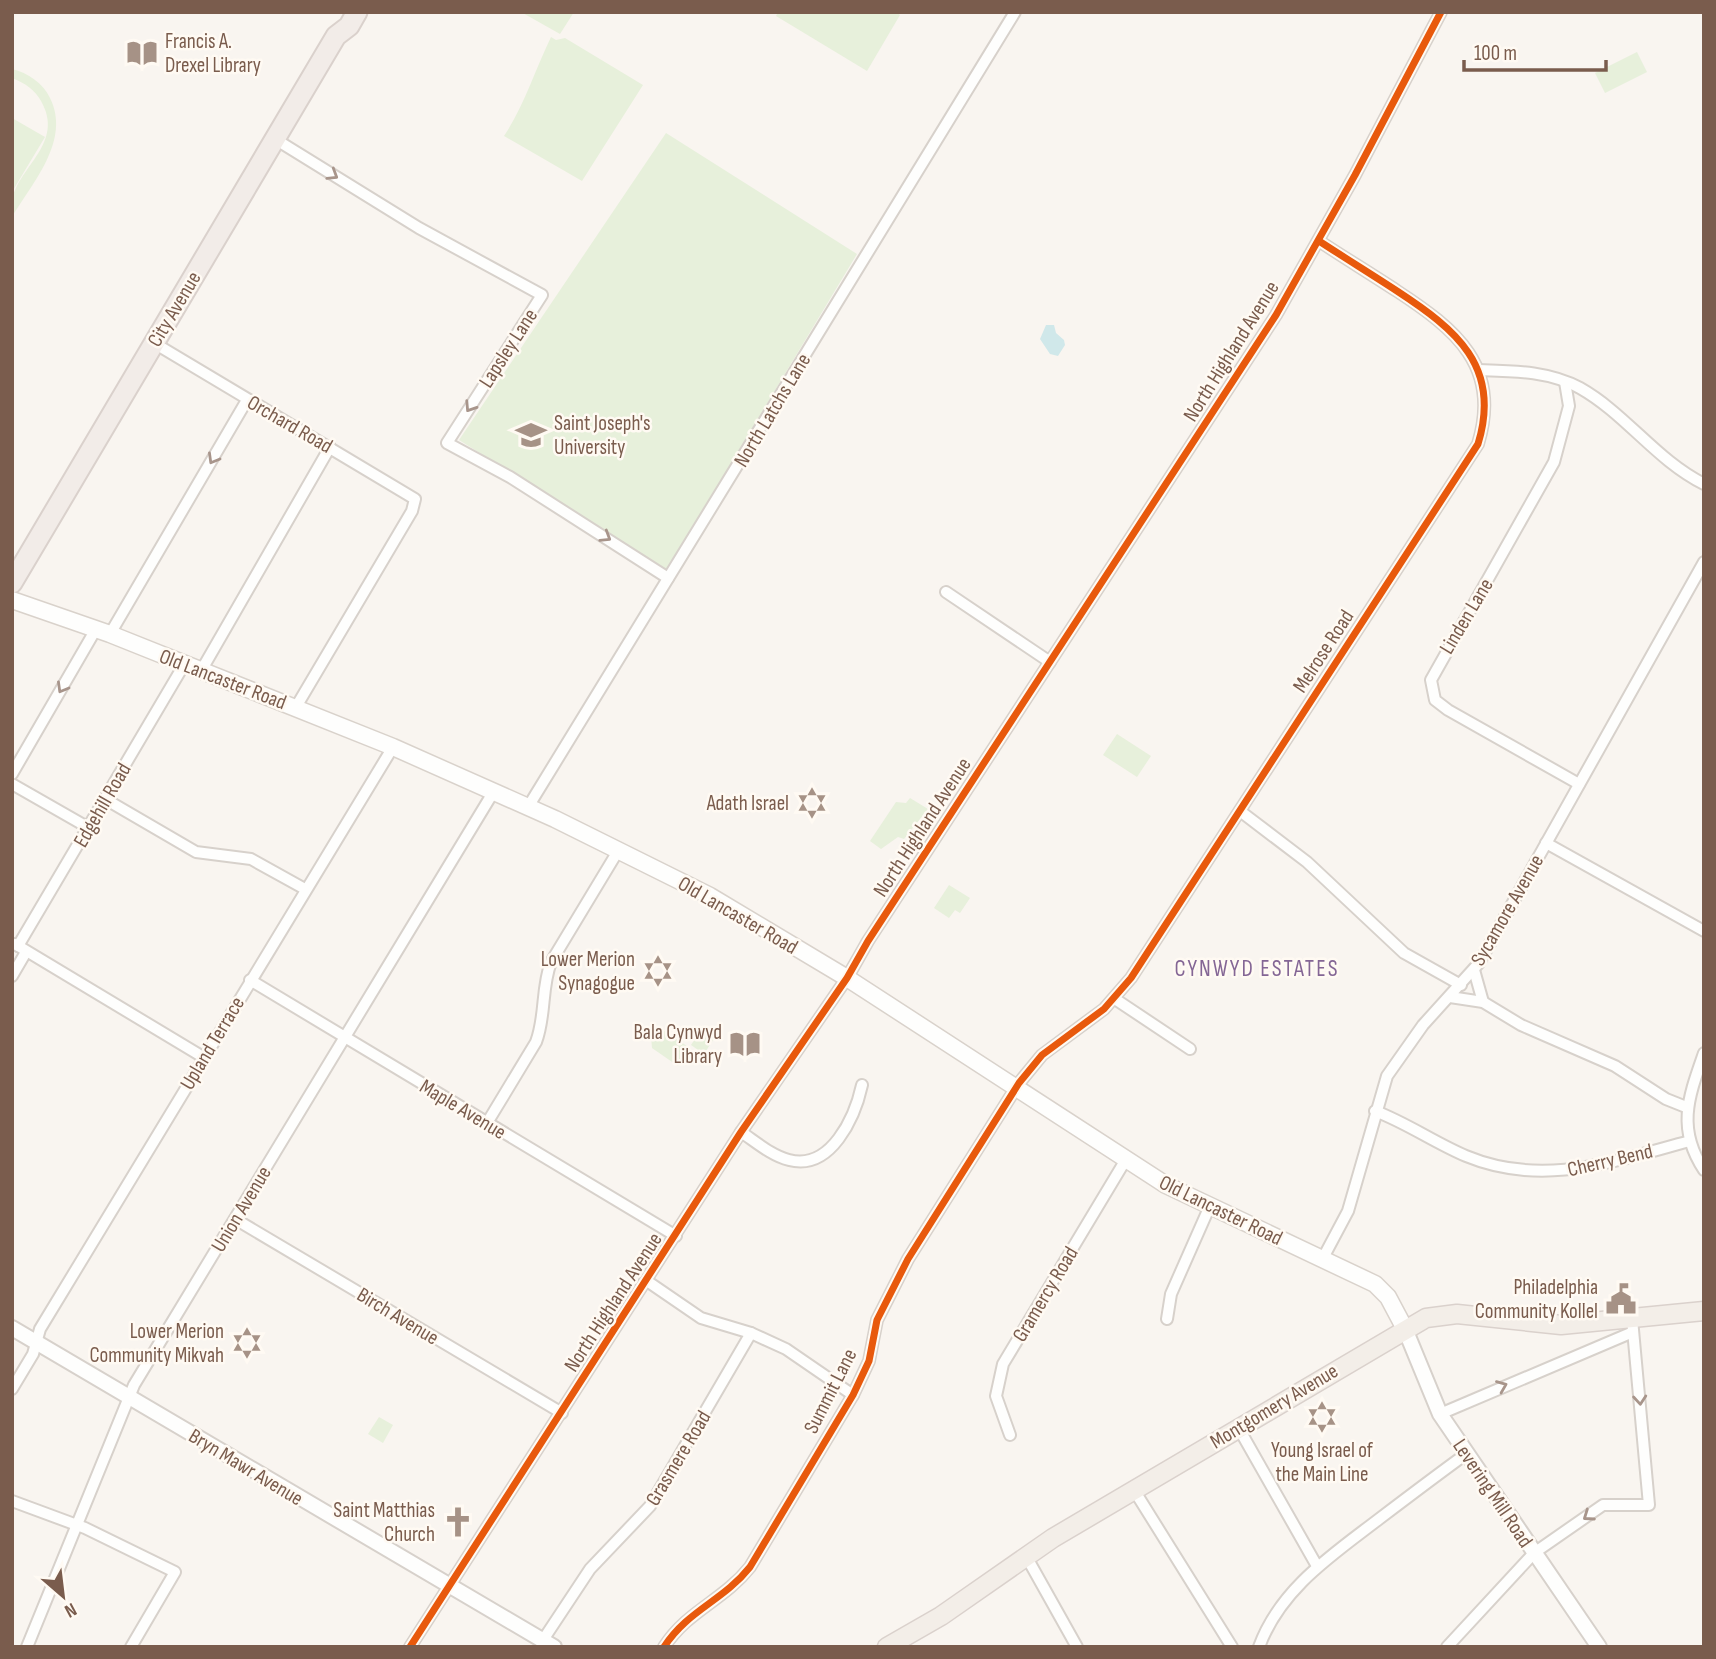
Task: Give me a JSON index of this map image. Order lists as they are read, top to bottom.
{
  "streets": {
    "highway": ["City Avenue"],
    "main road": ["Old Lancaster Road", "Montgomery Avenue"],
    "street": [
      "Lapsley Lane",
      "North Highland Avenue",
      "North Latchs Lane",
      "Orchard Road",
      "Linden Lane",
      "Melrose Road",
      "Edgehill Road",
      "Sycamore Avenue",
      "Upland Terrace",
      "Maple Avenue",
      "Cherry Bend",
      "Union Avenue",
      "Gramercy Road",
      "Birch Avenue",
      "Summit Lane",
      "Grasmere Road",
      "Bryn Mawr Avenue",
      "Levering Mill Road"
    ]
  },
  "crossings": [
    ["City Avenue", "Lapsley Lane"],
    ["City Avenue", "Orchard Road"],
    ["Lapsley Lane", "North Latchs Lane"],
    ["North Highland Avenue", "Melrose Road"],
    ["North Highland Avenue", "Old Lancaster Road"],
    ["North Highland Avenue", "Maple Avenue"],
    ["North Highland Avenue", "Birch Avenue"],
    ["North Highland Avenue", "Bryn Mawr Avenue"],
    ["North Latchs Lane", "Old Lancaster Road"],
    ["Orchard Road", "Old Lancaster Road"],
    ["Linden Lane", "Sycamore Avenue"],
    ["Melrose Road", "Old Lancaster Road"],
    ["Melrose Road", "Summit Lane"],
    ["Old Lancaster Road", "Edgehill Road"],
    ["Old Lancaster Road", "Sycamore Avenue"],
    ["Old Lancaster Road", "Upland Terrace"],
    ["Old Lancaster Road", "Union Avenue"],
    ["Old Lancaster Road", "Gramercy Road"],
    ["Old Lancaster Road", "Summit Lane"],
    ["Old Lancaster Road", "Montgomery Avenue"],
    ["Old Lancaster Road", "Levering Mill Road"],
    ["Sycamore Avenue", "Cherry Bend"],
    ["Upland Terrace", "Maple Avenue"],
    ["Upland Terrace", "Bryn Mawr Avenue"],
    ["Maple Avenue", "Union Avenue"],
    ["Union Avenue", "Birch Avenue"],
    ["Union Avenue", "Bryn Mawr Avenue"],
    ["Montgomery Avenue", "Levering Mill Road"],
    ["Grasmere Road", "Bryn Mawr Avenue"]
  ],
  "districts": ["CYNWYD ESTATES"],
  "places": {
    "library": ["Francis A. Drexel Library", "Bala Cynwyd Library"],
    "school or university": ["Saint Joseph's University"],
    "synagogue": [
      "Adath Israel",
      "Lower Merion Synagogue",
      "Lower Merion Community Mikvah",
      "Young Israel of the Main Line"
    ],
    "public building": ["Philadelphia Community Kollel"],
    "church": ["Saint Matthias Church"]
  },
  "scale_bar": "100 m",
  "north": "bottom right"
}
